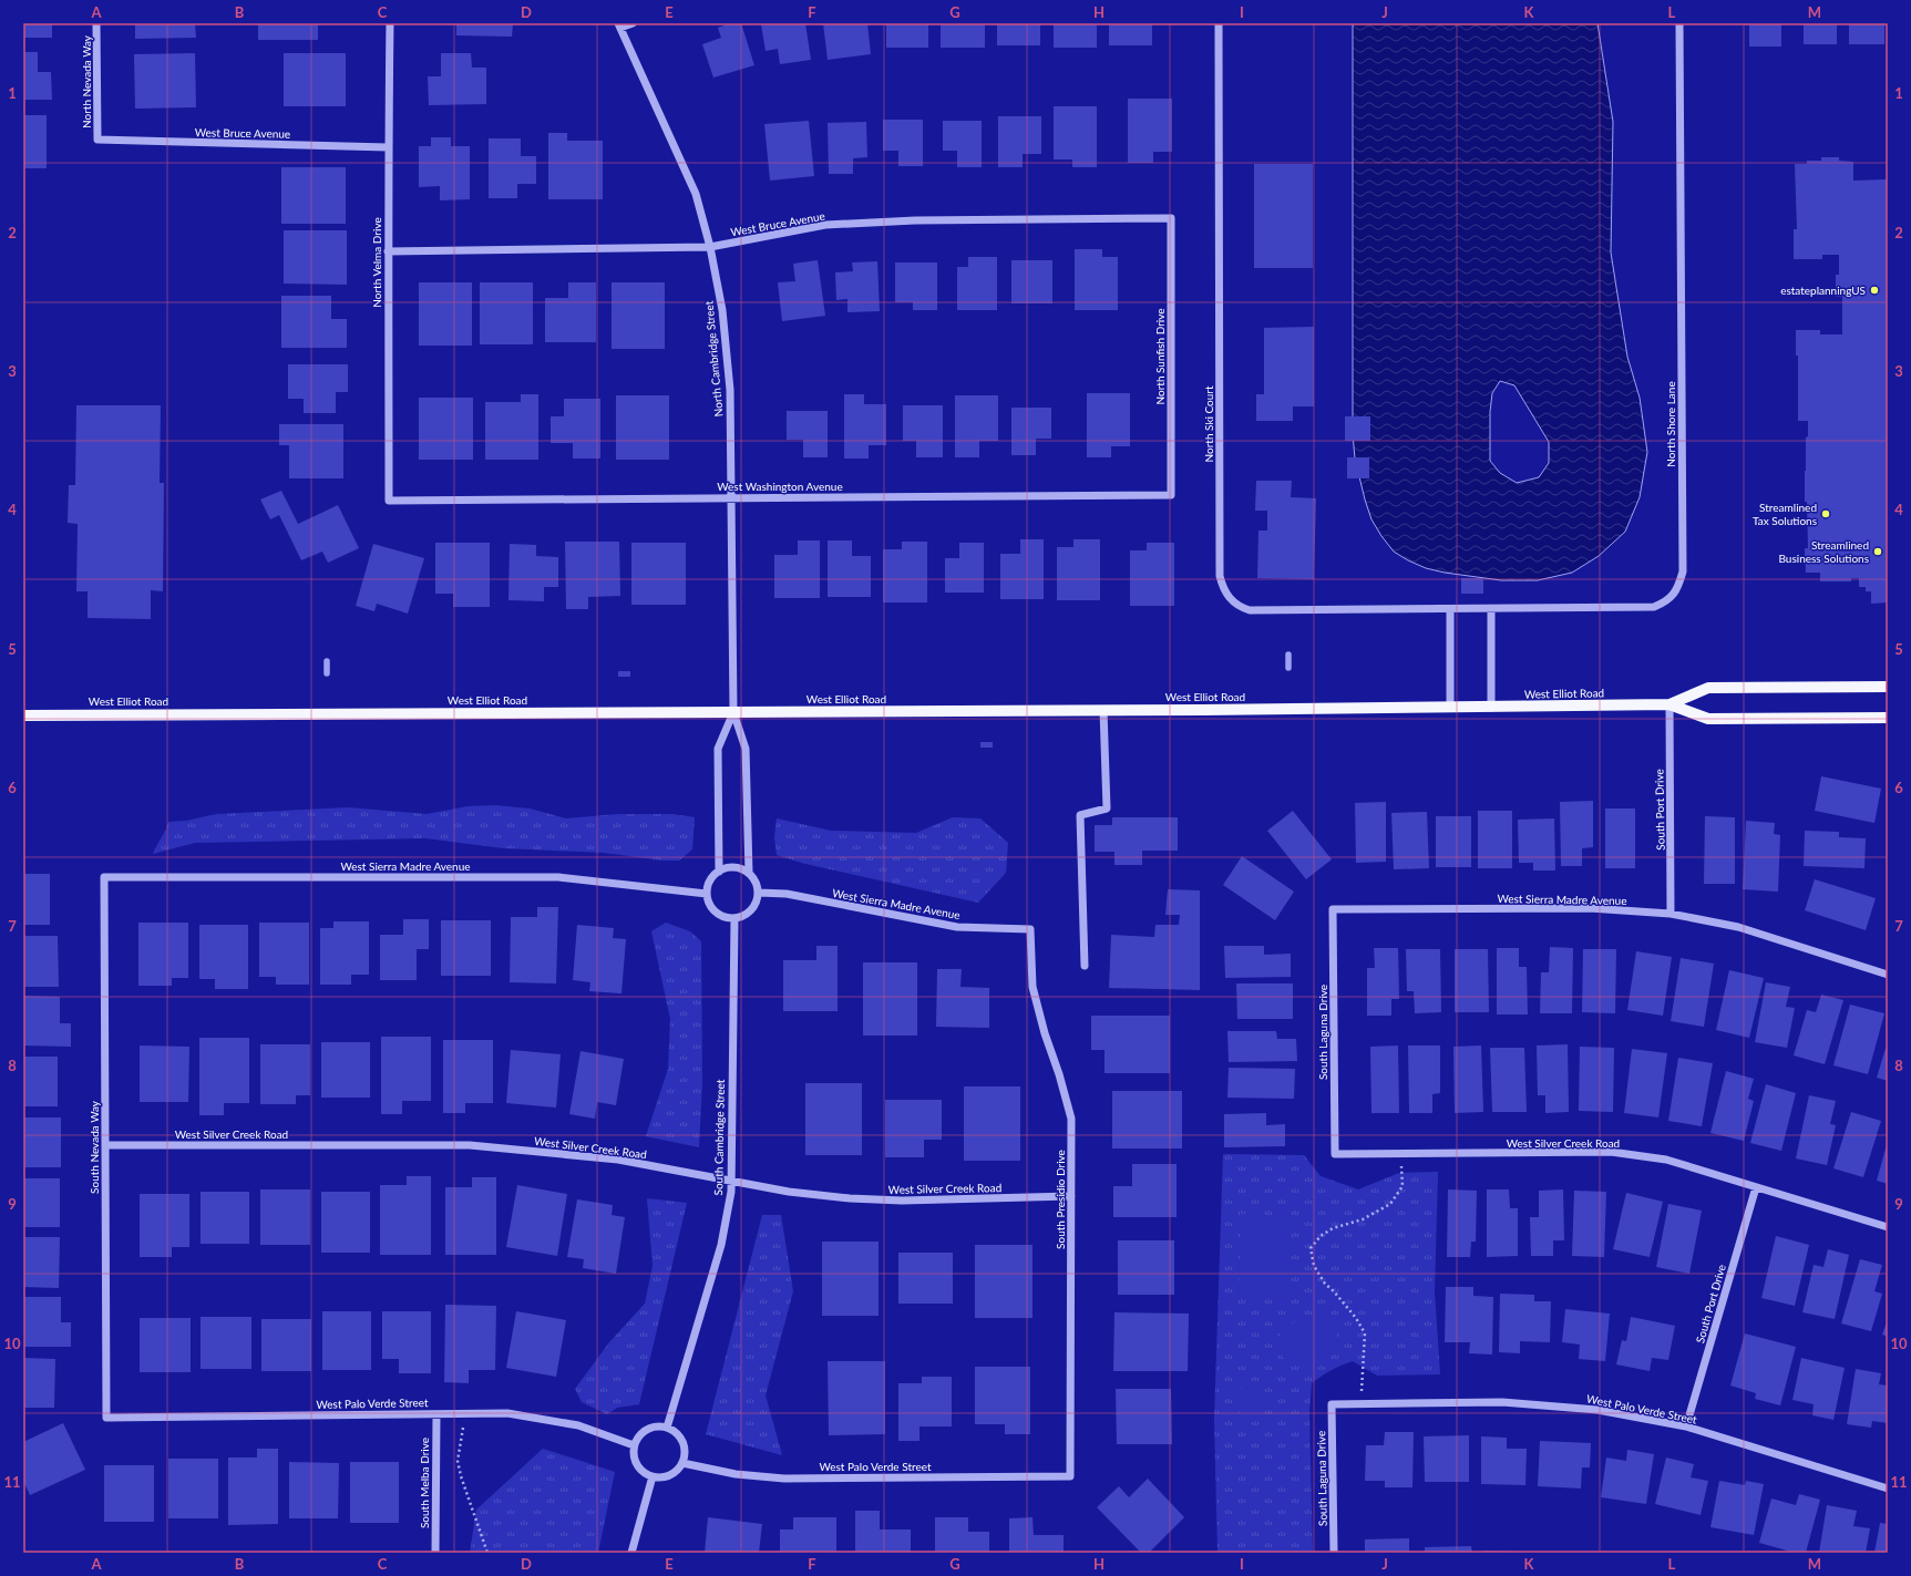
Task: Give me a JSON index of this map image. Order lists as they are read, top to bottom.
{
  "streets": {
    "main road": ["West Elliot Road"],
    "street": [
      "North Nevada Way",
      "West Bruce Avenue",
      "North Velma Drive",
      "North Sunfish Drive",
      "North Cambridge Street",
      "North Ski Court",
      "North Shore Lane",
      "West Washington Avenue",
      "South Port Drive",
      "West Sierra Madre Avenue",
      "South Laguna Drive",
      "West Silver Creek Road",
      "South Cambridge Street",
      "South Nevada Way",
      "South Presidio Drive",
      "West Palo Verde Street",
      "South Melba Drive"
    ]
  },
  "crossings": [
    ["North Nevada Way", "West Bruce Avenue"],
    ["West Bruce Avenue", "North Velma Drive"],
    ["West Bruce Avenue", "North Sunfish Drive"],
    ["West Bruce Avenue", "North Cambridge Street"],
    ["North Velma Drive", "West Washington Avenue"],
    ["North Sunfish Drive", "West Washington Avenue"],
    ["North Cambridge Street", "West Washington Avenue"],
    ["North Cambridge Street", "West Elliot Road"],
    ["North Ski Court", "North Shore Lane"],
    ["West Elliot Road", "South Port Drive"],
    ["South Port Drive", "West Sierra Madre Avenue"],
    ["South Port Drive", "West Silver Creek Road"],
    ["South Port Drive", "West Palo Verde Street"],
    ["West Sierra Madre Avenue", "South Laguna Drive"],
    ["West Sierra Madre Avenue", "South Cambridge Street"],
    ["West Sierra Madre Avenue", "South Nevada Way"],
    ["West Sierra Madre Avenue", "South Presidio Drive"],
    ["South Laguna Drive", "West Silver Creek Road"],
    ["South Laguna Drive", "West Palo Verde Street"],
    ["West Silver Creek Road", "South Cambridge Street"],
    ["West Silver Creek Road", "South Nevada Way"],
    ["West Silver Creek Road", "South Presidio Drive"],
    ["South Cambridge Street", "West Palo Verde Street"],
    ["South Nevada Way", "West Palo Verde Street"],
    ["South Presidio Drive", "West Palo Verde Street"],
    ["West Palo Verde Street", "South Melba Drive"]
  ],
  "places": ["estateplanningUS", "Streamlined Tax Solutions", "Streamlined Business Solutions"],
  "grid": {
    "columns": [
      "A",
      "B",
      "C",
      "D",
      "E",
      "F",
      "G",
      "H",
      "I",
      "J",
      "K",
      "L",
      "M"
    ],
    "rows": [
      "1",
      "2",
      "3",
      "4",
      "5",
      "6",
      "7",
      "8",
      "9",
      "10",
      "11"
    ]
  }
}
